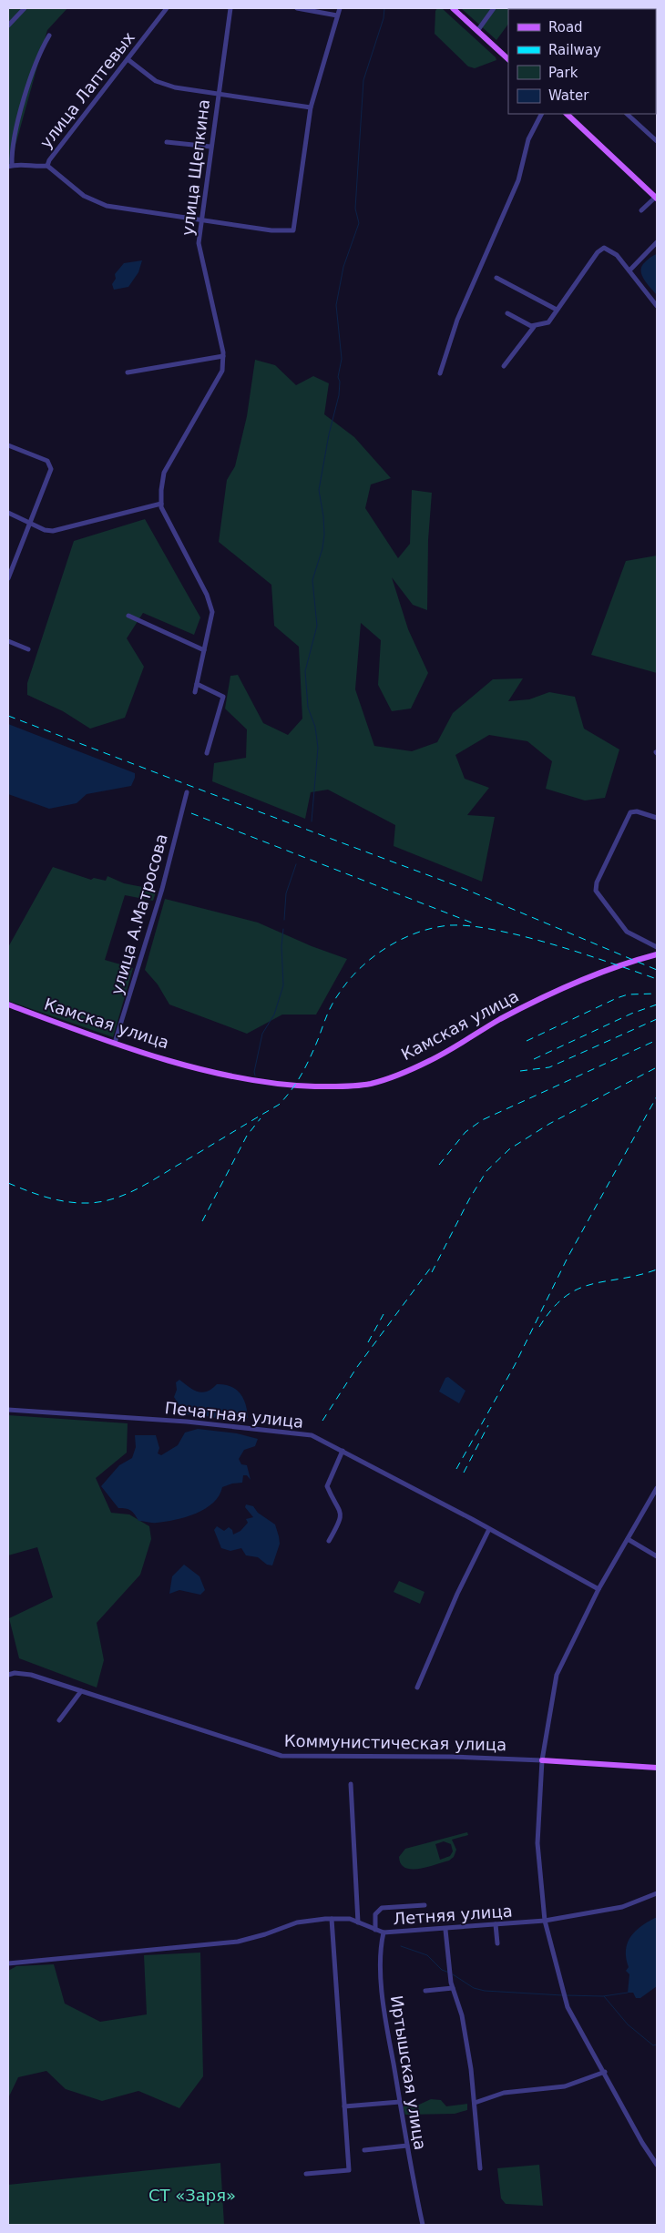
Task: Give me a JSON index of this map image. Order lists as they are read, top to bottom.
{
  "streets": {
    "main road": ["Камская улица", "Коммунистическая улица"],
    "street": [
      "улица Лаптевых",
      "улица Щепкина",
      "улица А.Матросова",
      "Печатная улица",
      "Летняя улица",
      "Иртышская улица"
    ]
  },
  "crossings": [
    ["улица А.Матросова", "Камская улица"],
    ["Летняя улица", "Иртышская улица"]
  ],
  "parks": ["СТ «Заря»"],
  "legend": [
    "Road",
    "Railway",
    "Park",
    "Water"
  ]
}
